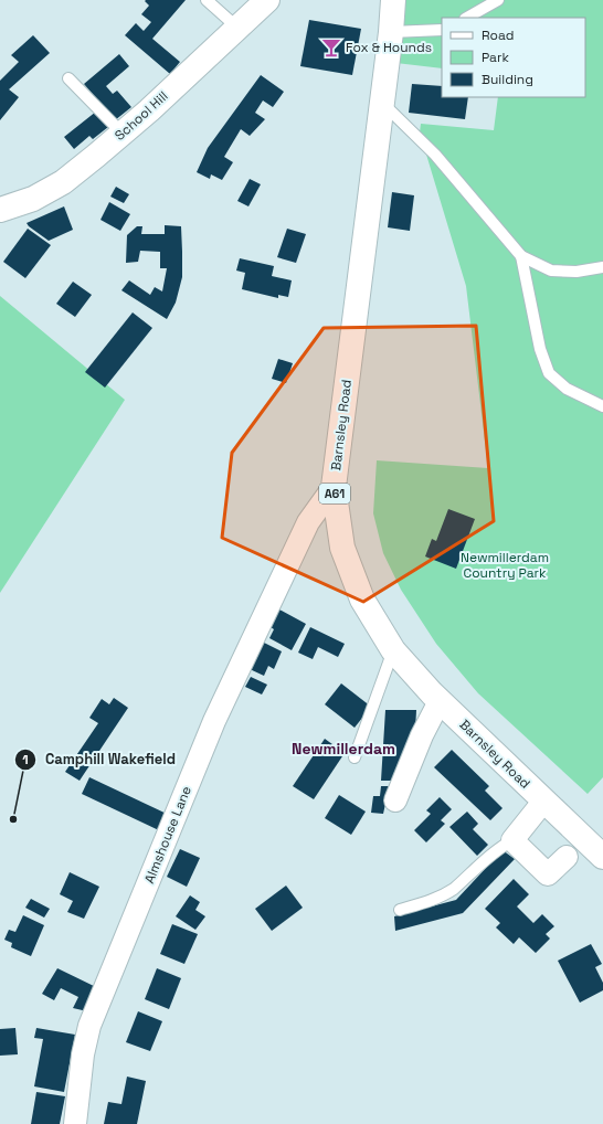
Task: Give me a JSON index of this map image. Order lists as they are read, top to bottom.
{
  "streets": {
    "main road": ["School Hill", "Barnsley Road", "A61"],
    "street": ["Almshouse Lane"]
  },
  "crossings": [
    ["Barnsley Road", "Almshouse Lane"]
  ],
  "districts": ["Newmillerdam"],
  "parks": ["Newmillerdam Country Park"],
  "places": {
    "bar": ["Fox & Hounds"],
    "other": ["Camphill Wakefield"]
  },
  "legend": ["Road", "Park", "Building"]
}
